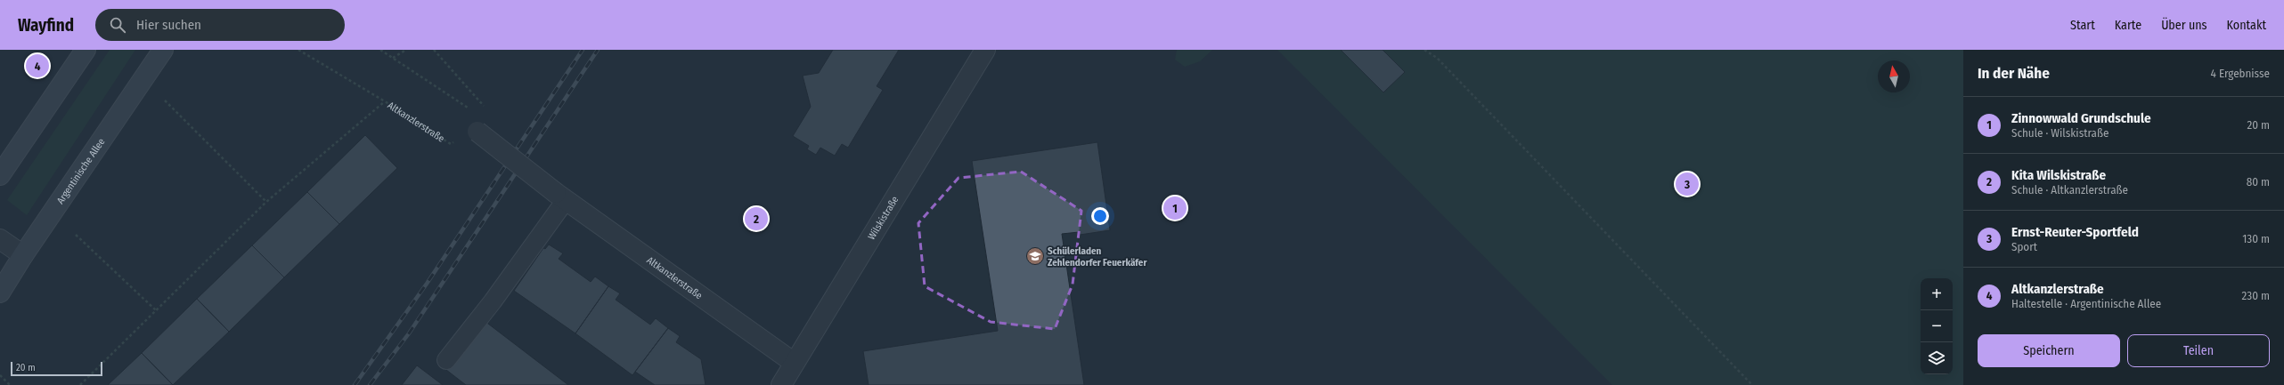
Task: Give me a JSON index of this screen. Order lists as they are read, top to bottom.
{
  "streets": {
    "main road": ["Argentinische Allee"],
    "street": ["Altkanzlerstraße", "Wilskistraße"]
  },
  "crossings": [
    ["Altkanzlerstraße", "Wilskistraße"]
  ],
  "places": {
    "school or university": ["Schülerladen Zehlendorfer Feuerkäfer"]
  },
  "scale_bar": "20 m",
  "north": "top",
  "page": {
    "header": "Wayfind",
    "search": "Hier suchen",
    "nav": [
      "Start",
      "Karte",
      "Über uns",
      "Kontakt"
    ],
    "heading": ["In der Nähe", "4 Ergebnisse"],
    "pins": [
      "4",
      "3",
      "1",
      "2"
    ],
    "list": [
      {
        "mark": "1",
        "name": "Zinnowwald Grundschule",
        "note": "Schule · Wilskistraße",
        "value": "20 m"
      },
      {
        "mark": "2",
        "name": "Kita Wilskistraße",
        "note": "Schule · Altkanzlerstraße",
        "value": "80 m"
      },
      {
        "mark": "3",
        "name": "Ernst-Reuter-Sportfeld",
        "note": "Sport",
        "value": "130 m"
      },
      {
        "mark": "4",
        "name": "Altkanzlerstraße",
        "note": "Haltestelle · Argentinische Allee",
        "value": "230 m"
      }
    ],
    "map_buttons": ["+", "−"],
    "buttons": ["Speichern", "Teilen"],
    "scale": "20 m"
  }
}
